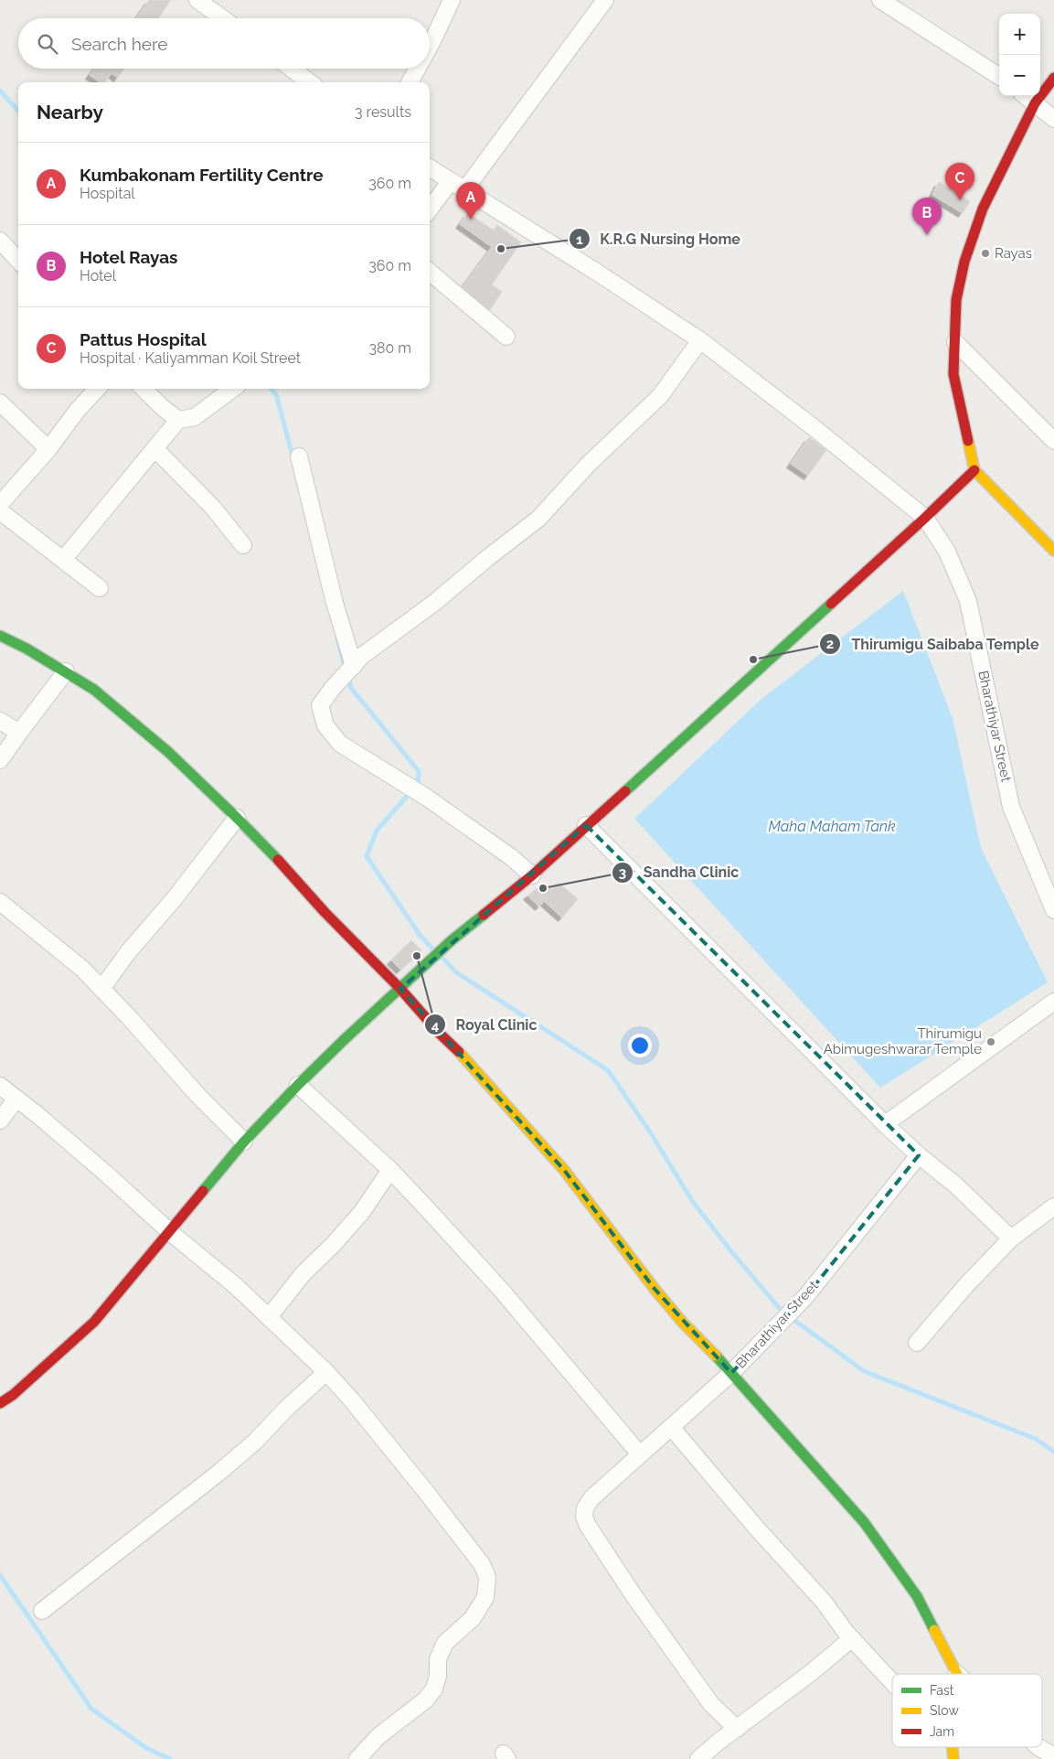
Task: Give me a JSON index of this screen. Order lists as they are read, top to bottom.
{
  "streets": {
    "street": ["Bharathiyar Street"]
  },
  "water": ["Maha Maham Tank"],
  "places": [
    "K.R.G Nursing Home",
    "Rayas",
    "Thirumigu Saibaba Temple",
    "Sandha Clinic",
    "Royal Clinic",
    "Thirumigu Abimugeshwarar Temple"
  ],
  "legend": ["Fast", "Slow", "Jam"],
  "page": {
    "map_buttons": ["+", "−"],
    "search": "Search here",
    "heading": ["Nearby", "3 results"],
    "list": [
      {
        "mark": "A",
        "name": "Kumbakonam Fertility Centre",
        "note": "Hospital",
        "value": "360 m"
      },
      {
        "mark": "B",
        "name": "Hotel Rayas",
        "note": "Hotel",
        "value": "360 m"
      },
      {
        "mark": "C",
        "name": "Pattus Hospital",
        "note": "Hospital · Kaliyamman Koil Street",
        "value": "380 m"
      }
    ],
    "pins": ["C", "A", "B"]
  }
}
